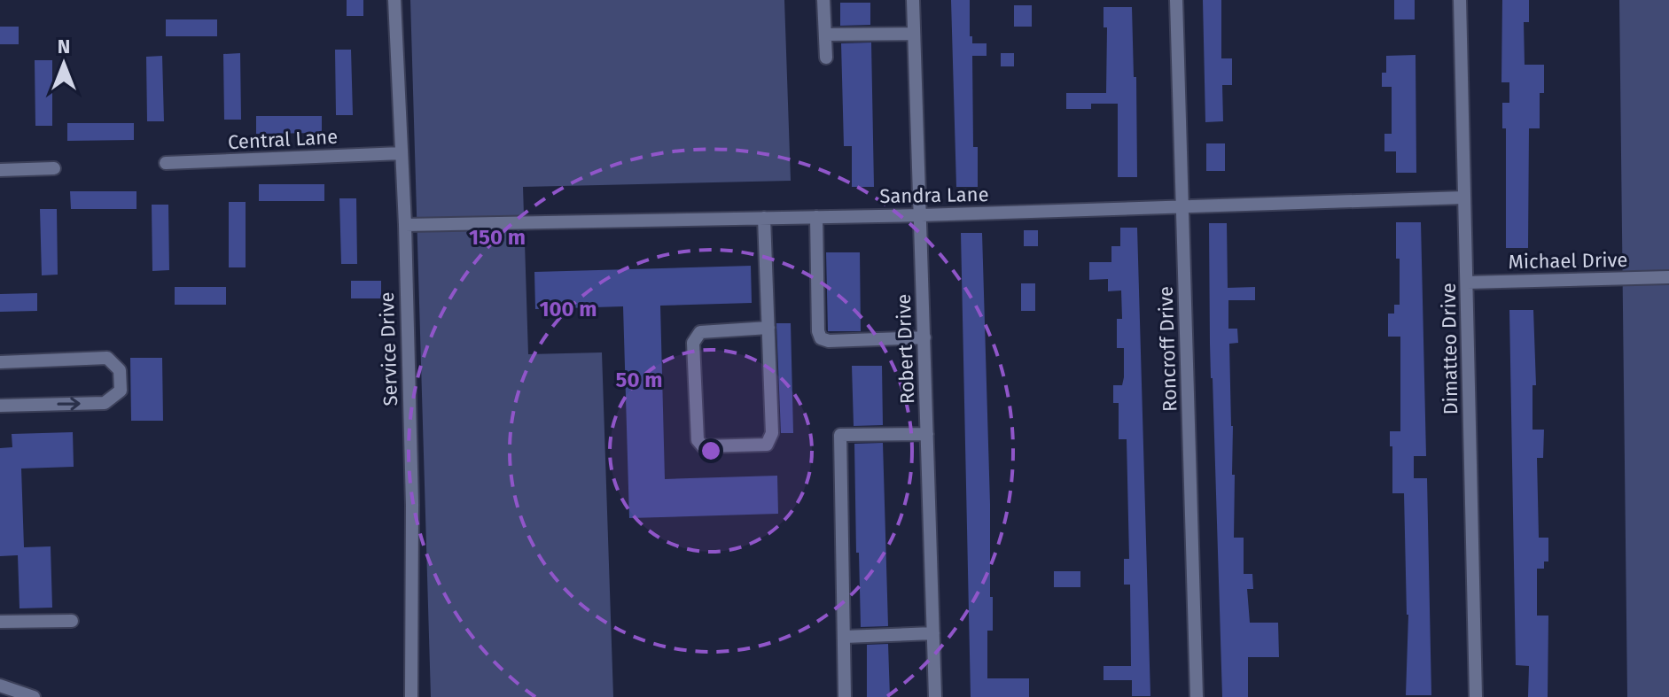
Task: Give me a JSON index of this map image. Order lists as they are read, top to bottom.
{
  "streets": {
    "street": [
      "Central Lane",
      "Sandra Lane",
      "Michael Drive",
      "Service Drive",
      "Robert Drive",
      "Roncroff Drive",
      "Dimatteo Drive"
    ]
  },
  "crossings": [
    ["Central Lane", "Service Drive"],
    ["Sandra Lane", "Service Drive"],
    ["Sandra Lane", "Robert Drive"],
    ["Sandra Lane", "Roncroff Drive"],
    ["Sandra Lane", "Dimatteo Drive"],
    ["Michael Drive", "Dimatteo Drive"]
  ],
  "north": "top",
  "rings": ["150 m", "100 m", "50 m"]
}
